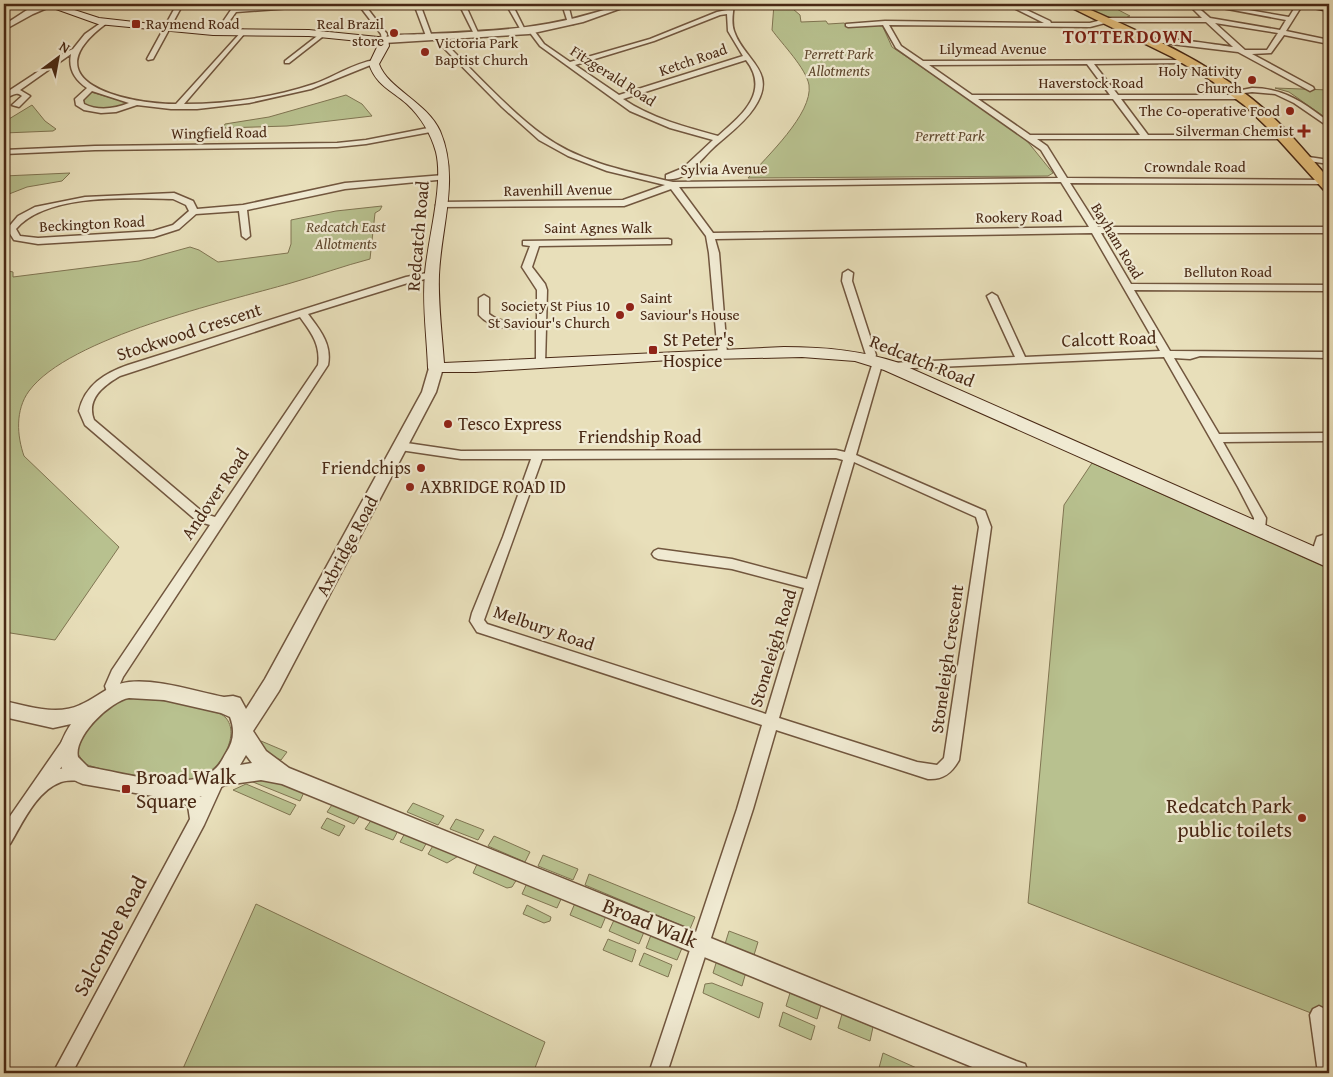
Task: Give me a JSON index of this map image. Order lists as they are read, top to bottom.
{
  "streets": {
    "main road": ["Redcatch Road"],
    "street": [
      "Lilymead Avenue",
      "Ketch Road",
      "Fitzgerald Road",
      "Haverstock Road",
      "Wingfield Road",
      "Crowndale Road",
      "Sylvia Avenue",
      "Ravenhill Avenue",
      "Rookery Road",
      "Beckington Road",
      "Saint Agnes Walk",
      "Bayham Road",
      "Belluton Road",
      "Stockwood Crescent",
      "Calcott Road",
      "Friendship Road",
      "Andover Road",
      "Axbridge Road",
      "Melbury Road",
      "Stoneleigh Road",
      "Stoneleigh Crescent",
      "Broad Walk",
      "Salcombe Road"
    ]
  },
  "crossings": [
    ["Lilymead Avenue", "Bayham Road"],
    ["Ketch Road", "Fitzgerald Road"],
    ["Ketch Road", "Ravenhill Avenue"],
    ["Fitzgerald Road", "Ravenhill Avenue"],
    ["Haverstock Road", "Bayham Road"],
    ["Wingfield Road", "Redcatch Road"],
    ["Crowndale Road", "Sylvia Avenue"],
    ["Crowndale Road", "Bayham Road"],
    ["Sylvia Avenue", "Ravenhill Avenue"],
    ["Sylvia Avenue", "Bayham Road"],
    ["Ravenhill Avenue", "Redcatch Road"],
    ["Rookery Road", "Bayham Road"],
    ["Saint Agnes Walk", "Redcatch Road"],
    ["Redcatch Road", "Bayham Road"],
    ["Redcatch Road", "Stockwood Crescent"],
    ["Redcatch Road", "Calcott Road"],
    ["Redcatch Road", "Axbridge Road"],
    ["Redcatch Road", "Stoneleigh Road"],
    ["Bayham Road", "Belluton Road"],
    ["Bayham Road", "Calcott Road"],
    ["Stockwood Crescent", "Andover Road"],
    ["Calcott Road", "Stoneleigh Road"],
    ["Friendship Road", "Axbridge Road"],
    ["Friendship Road", "Melbury Road"],
    ["Friendship Road", "Stoneleigh Road"],
    ["Friendship Road", "Stoneleigh Crescent"],
    ["Axbridge Road", "Broad Walk"],
    ["Melbury Road", "Stoneleigh Road"],
    ["Melbury Road", "Stoneleigh Crescent"],
    ["Stoneleigh Road", "Stoneleigh Crescent"],
    ["Stoneleigh Road", "Broad Walk"],
    ["Broad Walk", "Salcombe Road"]
  ],
  "districts": ["TOTTERDOWN"],
  "parks": ["Perrett Park Allotments", "Perrett Park", "Redcatch East Allotments"],
  "places": {
    "transit": ["Raymend Road", "St Peter's Hospice", "Broad Walk Square"],
    "other": [
      "Real Brazil store",
      "Victoria Park Baptist Church",
      "Holy Nativity Church",
      "The Co-operative Food",
      "Saint Saviour's House",
      "Society St Pius 10 St Saviour's Church",
      "Tesco Express",
      "Friendchips",
      "AXBRIDGE ROAD ID",
      "Redcatch Park public toilets"
    ],
    "health": ["Silverman Chemist"]
  },
  "north": "top right"
}
